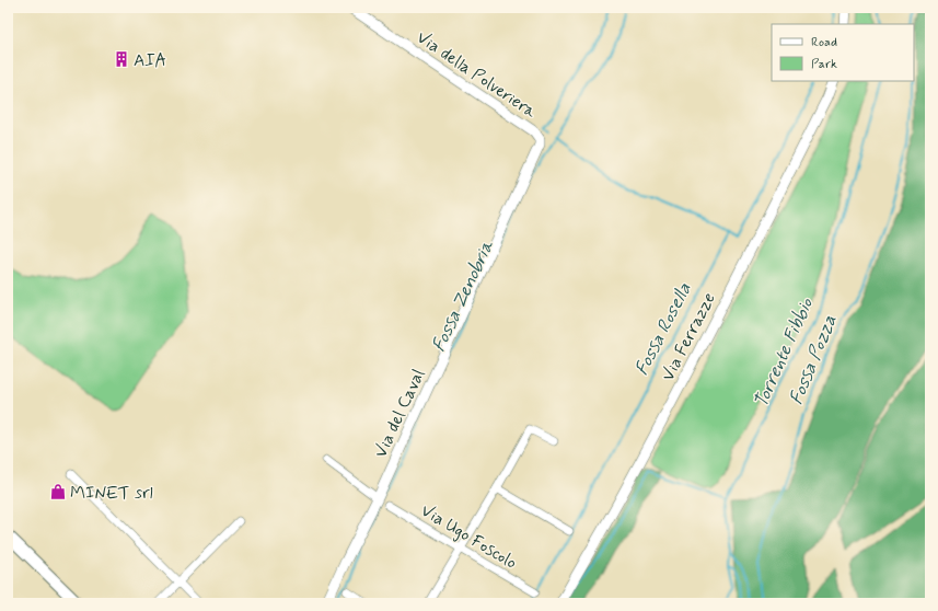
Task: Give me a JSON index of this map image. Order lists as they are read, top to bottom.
{
  "streets": {
    "street": [
      "Via della Polveriera",
      "Via Ferrazze",
      "Via del Caval",
      "Via Ugo Foscolo"
    ]
  },
  "crossings": [
    ["Via della Polveriera", "Via del Caval"]
  ],
  "water": [
    "Fossa Zenobria",
    "Fossa Rosella",
    "Torrente Fibbio",
    "Fossa Pozza"
  ],
  "places": {
    "building": ["AIA"],
    "shop": ["MINET srl"]
  },
  "legend": ["Road", "Park"]
}
